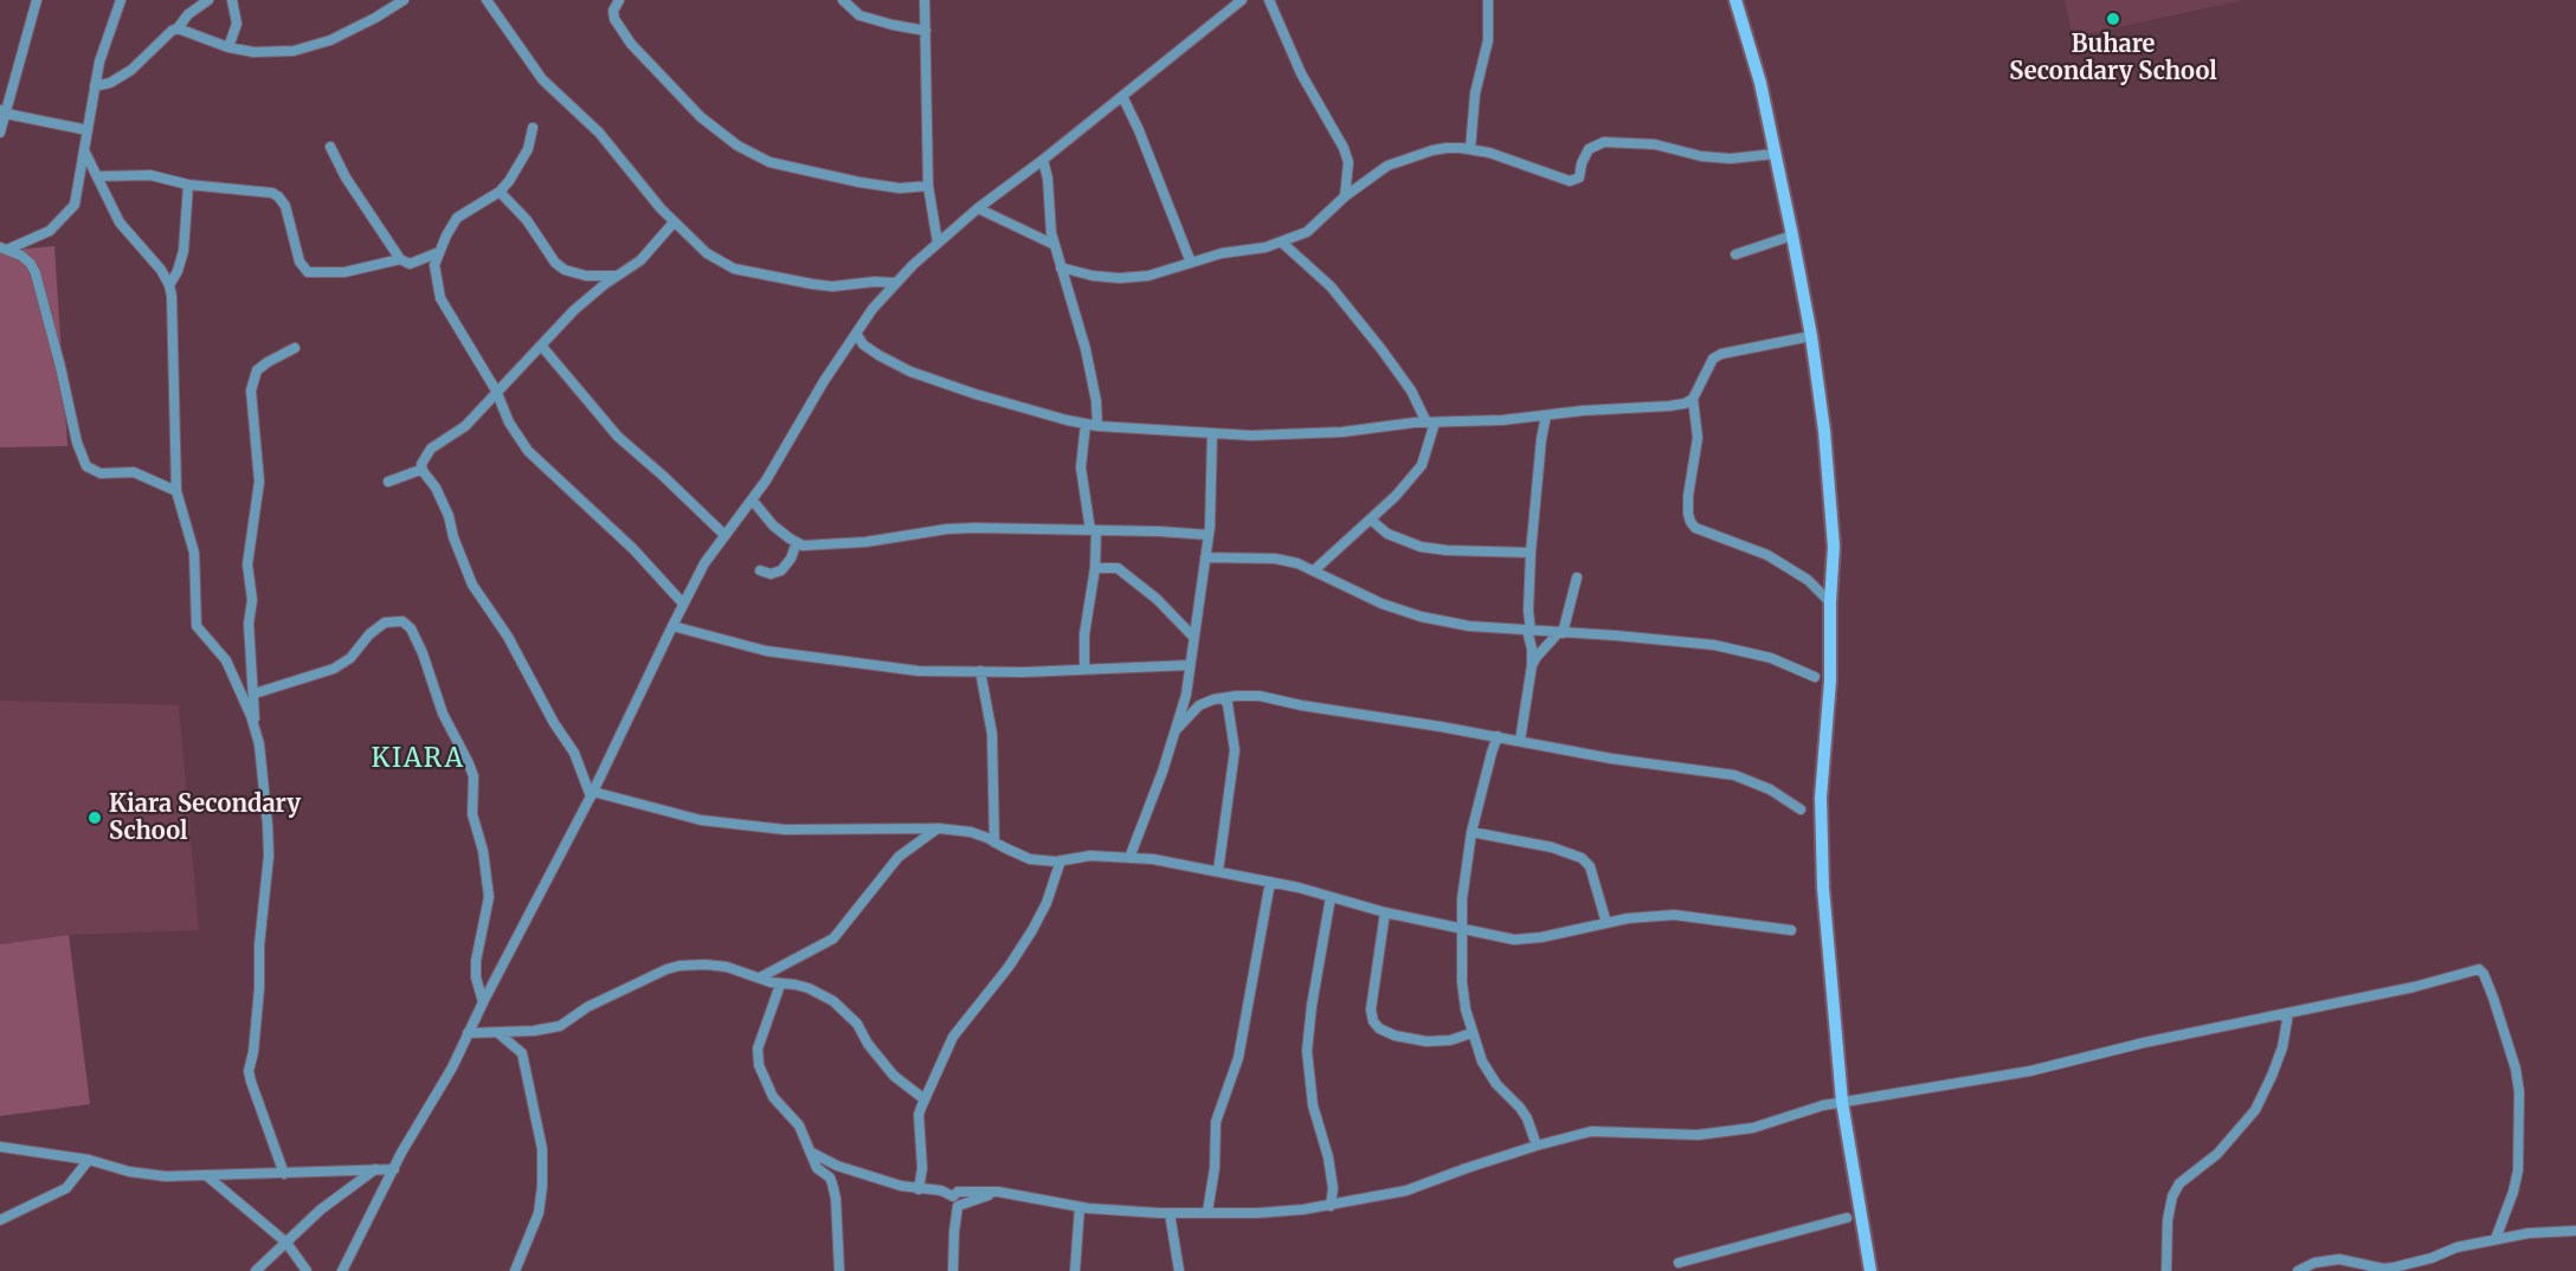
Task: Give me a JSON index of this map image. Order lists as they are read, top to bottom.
{
  "districts": ["KIARA"],
  "places": ["Buhare Secondary School", "Kiara Secondary School"]
}
